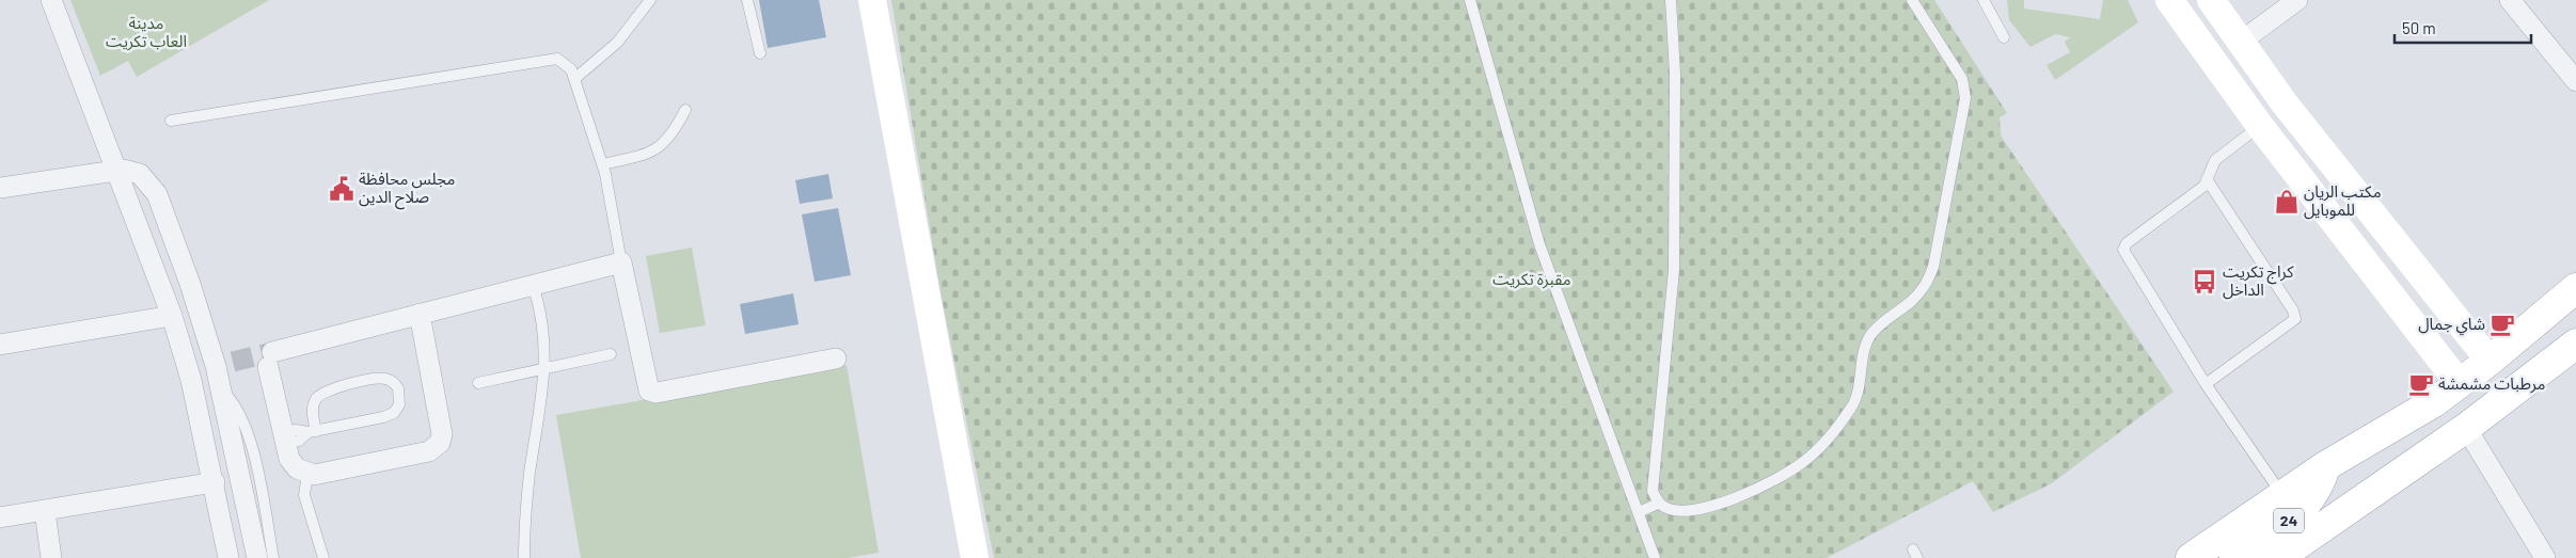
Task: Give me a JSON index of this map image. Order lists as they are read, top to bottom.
{
  "streets": {
    "main road": ["24"]
  },
  "parks": ["مدينة العاب تكريت", "مقبرة تكريت"],
  "places": {
    "public building": ["مجلس محافظة صلاح الدين"],
    "shop": ["مكتب الريان للموبايل"],
    "bus stop": ["كراج تكريت الداخل"],
    "cafe": ["شاي جمال", "مرطبات مشمشة"]
  },
  "scale_bar": "50 m"
}
